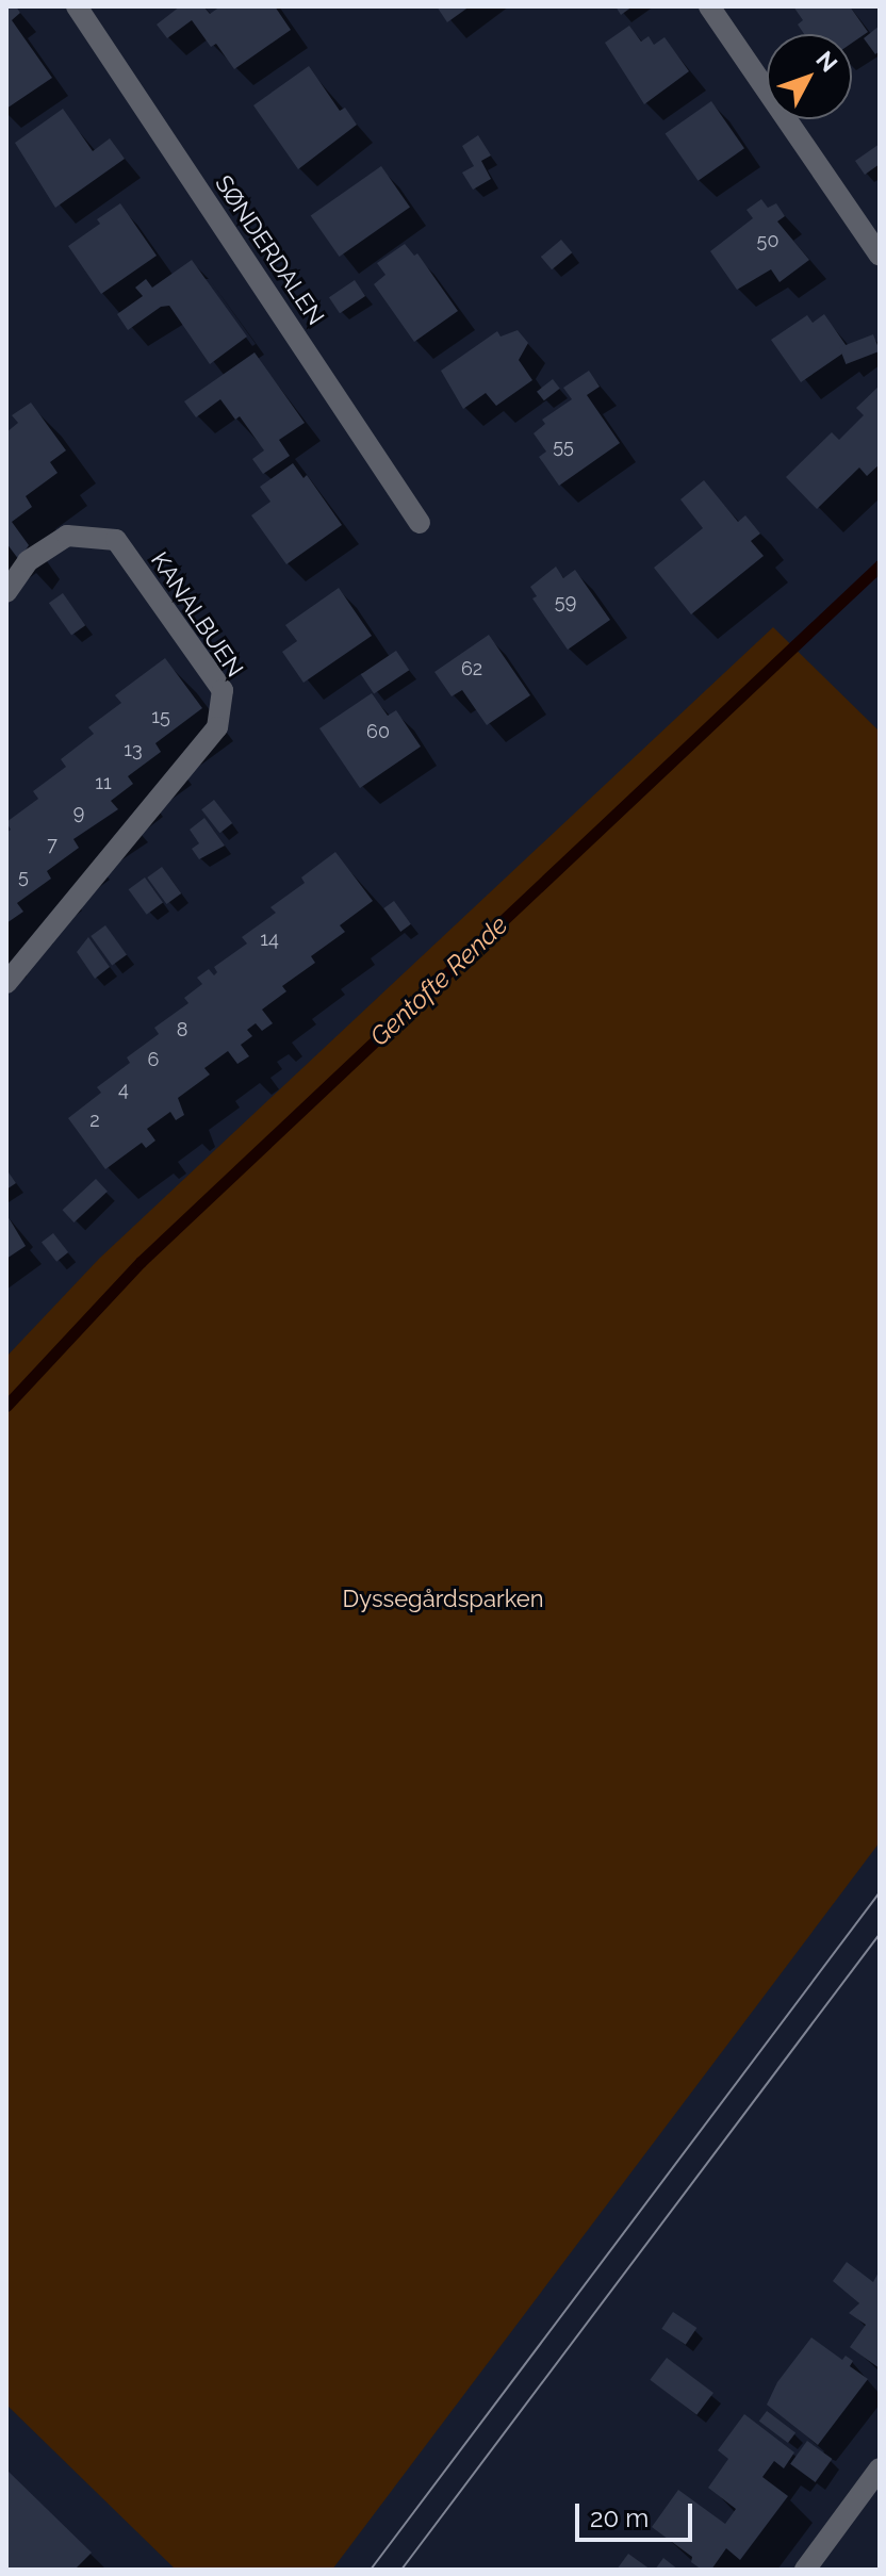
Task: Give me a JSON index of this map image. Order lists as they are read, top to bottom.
{
  "streets": {
    "street": ["SØNDERDALEN", "KANALBUEN"]
  },
  "water": ["Gentofte Rende"],
  "parks": ["Dyssegårdsparken"],
  "house_numbers": [
    "50",
    "55",
    "59",
    "62",
    "15",
    "60",
    "13",
    "11",
    "9",
    "7",
    "5",
    "14",
    "8",
    "6",
    "4",
    "2"
  ],
  "scale_bar": "20 m",
  "north": "top right"
}
